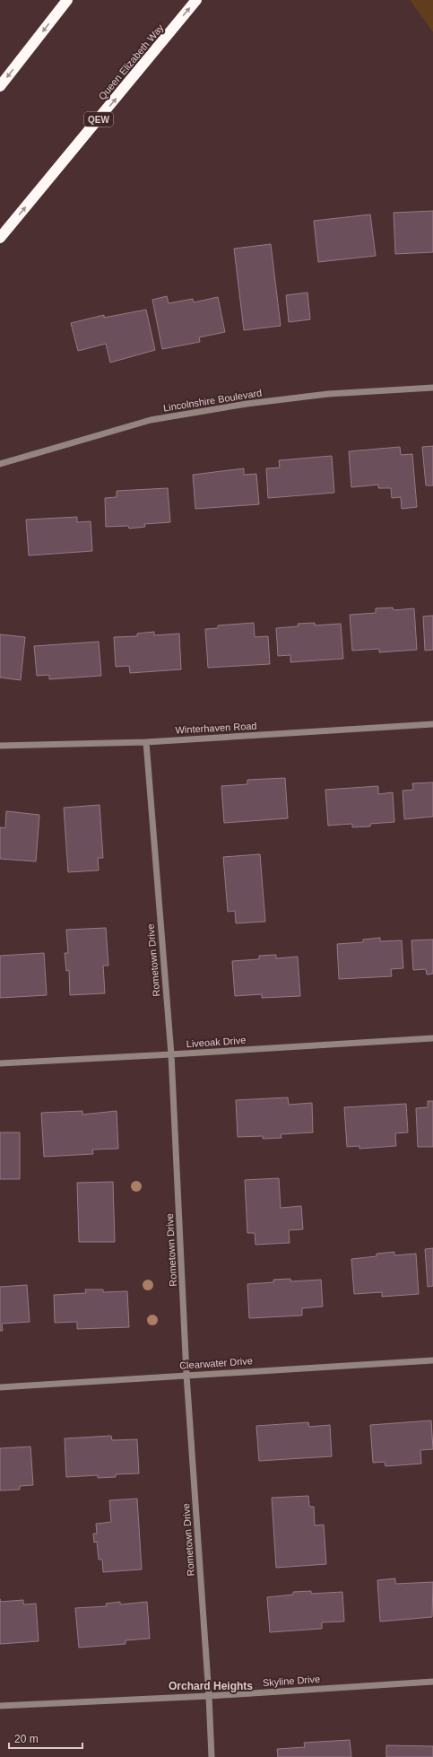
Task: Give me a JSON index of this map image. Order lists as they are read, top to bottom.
{
  "streets": {
    "highway": ["Queen Elizabeth Way", "QEW"],
    "street": [
      "Lincolnshire Boulevard",
      "Winterhaven Road",
      "Rometown Drive",
      "Liveoak Drive",
      "Clearwater Drive",
      "Skyline Drive"
    ]
  },
  "crossings": [
    ["Winterhaven Road", "Rometown Drive"],
    ["Rometown Drive", "Liveoak Drive"],
    ["Rometown Drive", "Clearwater Drive"],
    ["Rometown Drive", "Skyline Drive"]
  ],
  "one_way": ["Queen Elizabeth Way"],
  "districts": ["Orchard Heights"],
  "scale_bar": "20 m"
}
